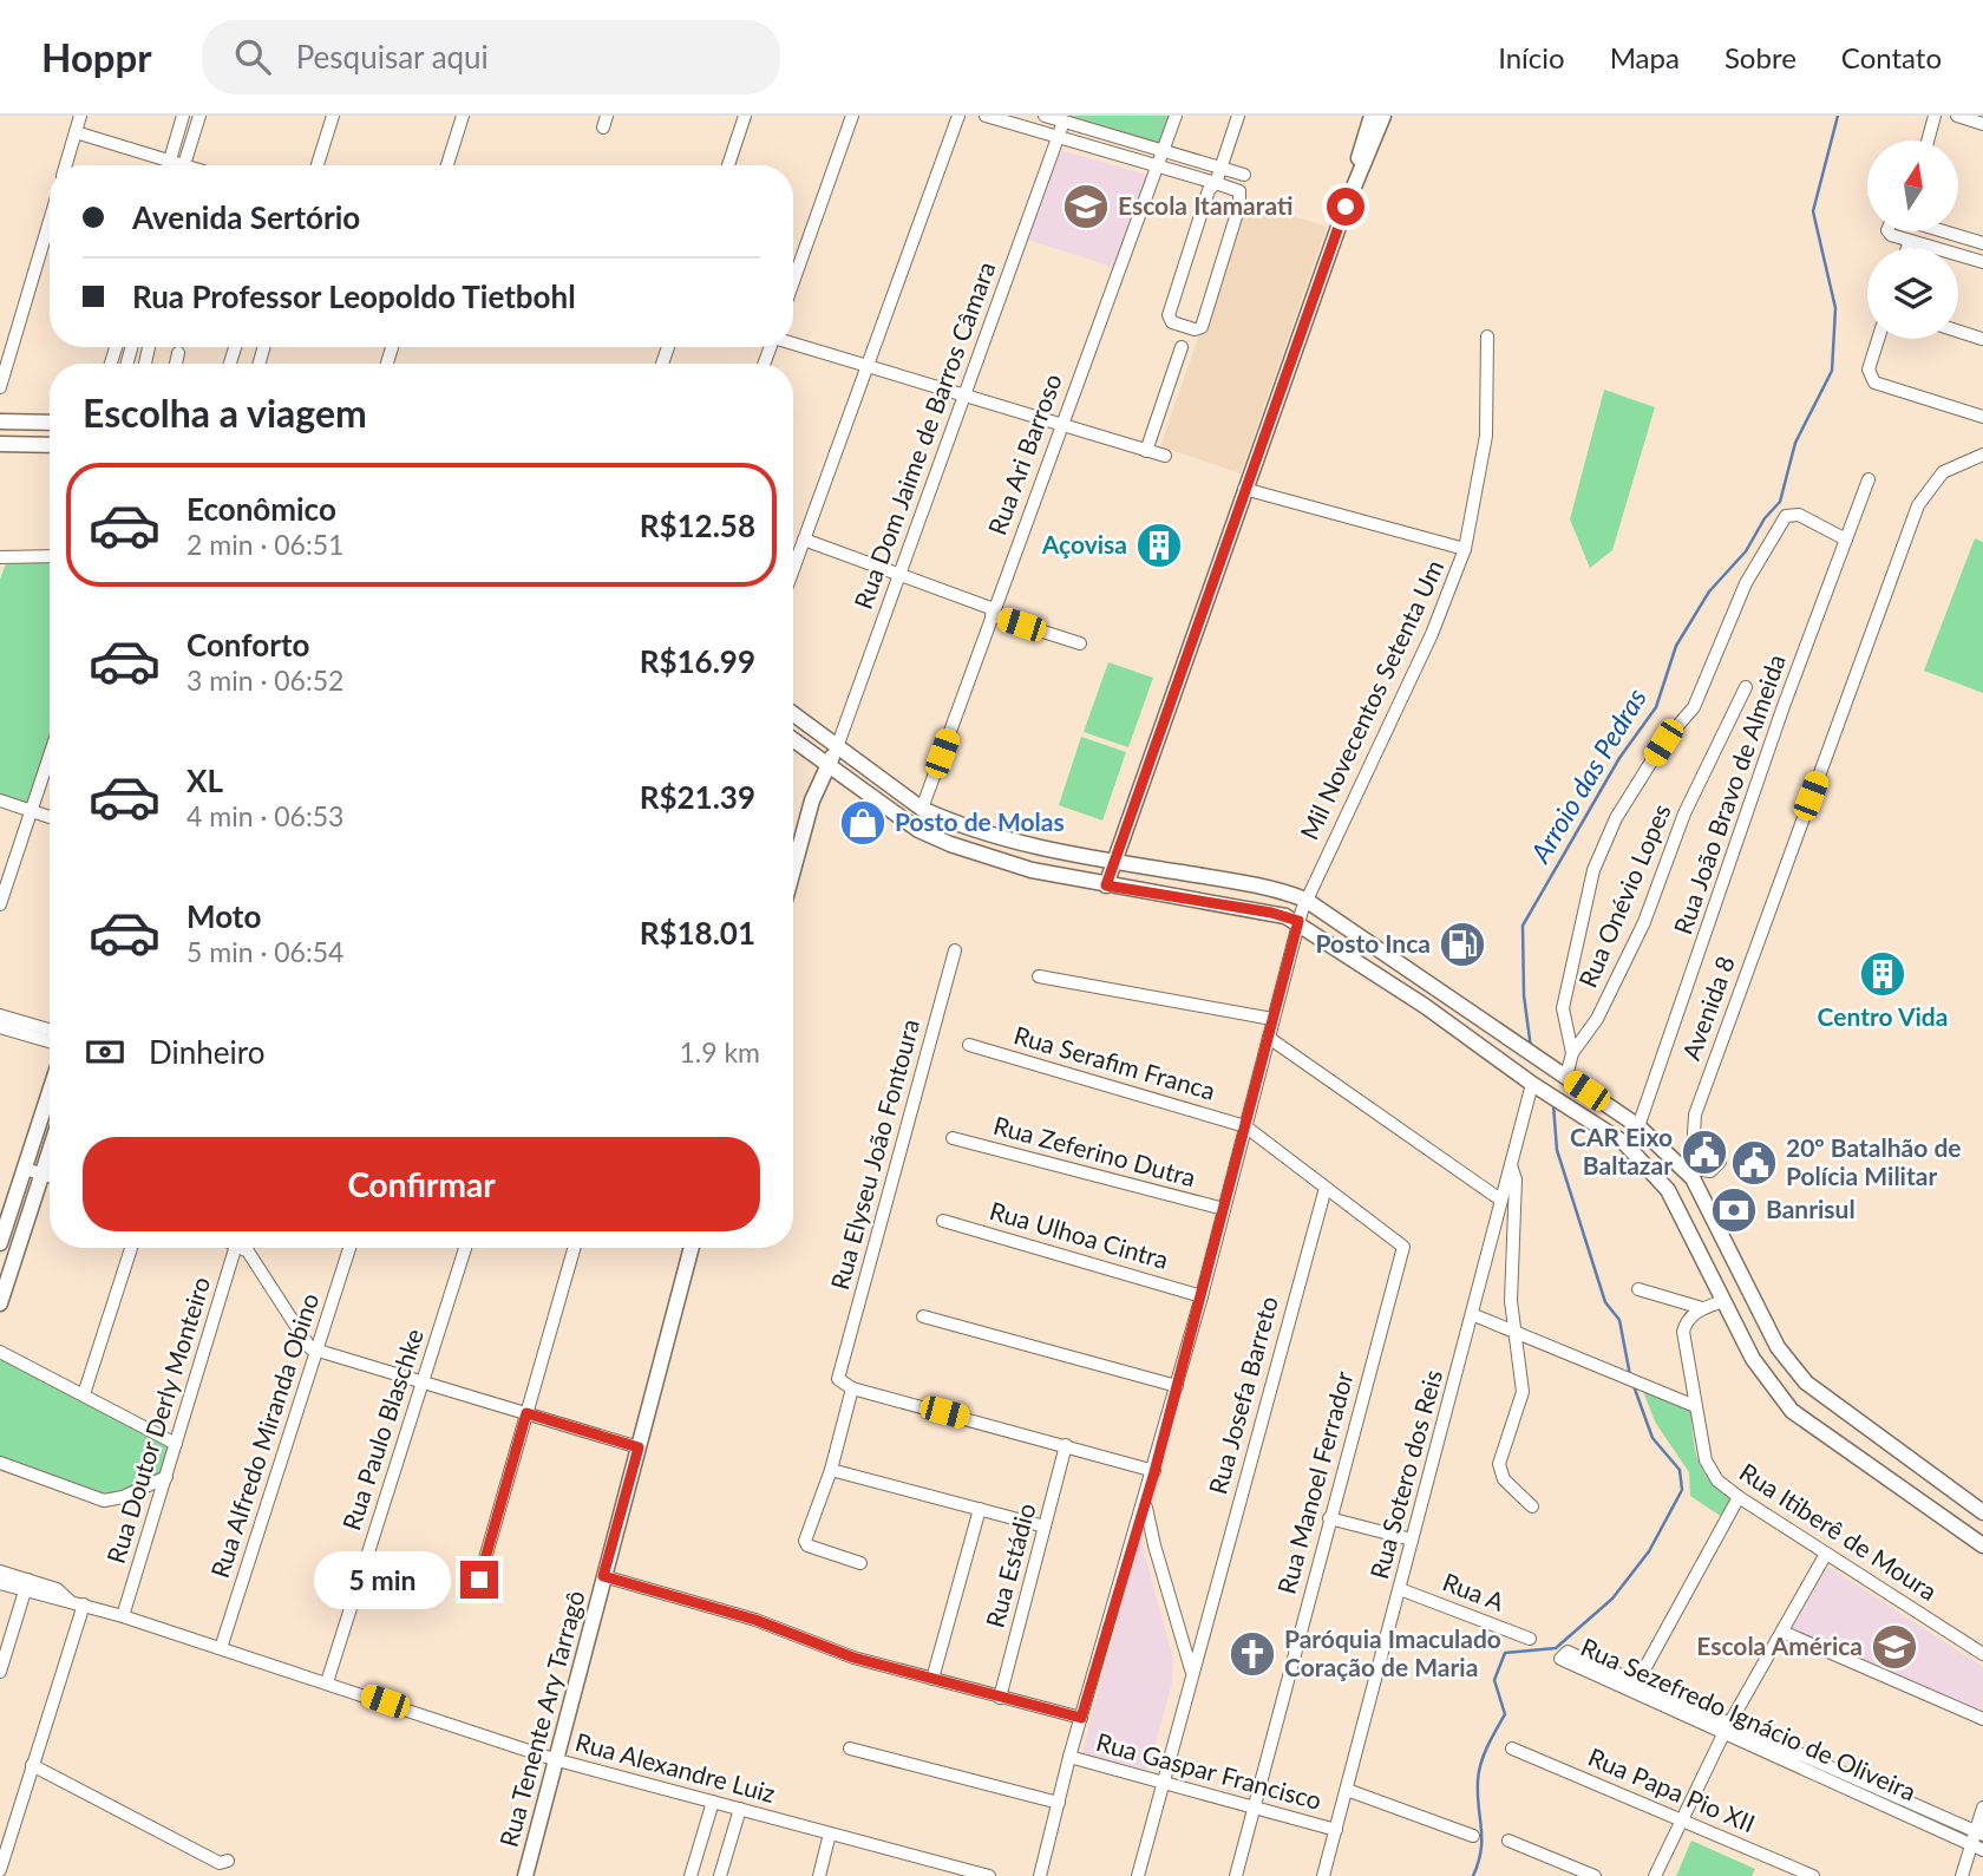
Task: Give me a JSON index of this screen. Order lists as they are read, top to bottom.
{
  "streets": {
    "main road": ["Rua Dom Jaime de Barros Câmara", "Rua Tenente Ary Tarragô"],
    "street": [
      "Rua Ari Barroso",
      "Mil Novecentos Setenta Um",
      "Rua João Bravo de Almeida",
      "Rua Onévio Lopes",
      "Avenida 8",
      "Rua Serafim Franca",
      "Rua Zeferino Dutra",
      "Rua Elyseu João Fontoura",
      "Rua Ulhoa Cintra",
      "Rua Josefa Barreto",
      "Rua Doutor Derly Monteiro",
      "Rua Paulo Blaschke",
      "Rua Alfredo Miranda Obino",
      "Rua Sotero dos Reis",
      "Rua Manoel Ferrador",
      "Rua Itiberê de Moura",
      "Rua Estádio",
      "Rua A",
      "Rua Sezefredo Ignácio de Oliveira",
      "Rua Alexandre Luiz",
      "Rua Gaspar Francisco",
      "Rua Papa Pio XII"
    ]
  },
  "crossings": [
    ["Mil Novecentos Setenta Um", "Rua Serafim Franca"],
    ["Mil Novecentos Setenta Um", "Rua Zeferino Dutra"],
    ["Mil Novecentos Setenta Um", "Rua Ulhoa Cintra"],
    ["Mil Novecentos Setenta Um", "Rua Gaspar Francisco"],
    ["Rua Serafim Franca", "Rua Josefa Barreto"],
    ["Rua Serafim Franca", "Rua Manoel Ferrador"],
    ["Rua Josefa Barreto", "Rua Gaspar Francisco"],
    ["Rua Doutor Derly Monteiro", "Rua Alexandre Luiz"],
    ["Rua Paulo Blaschke", "Rua Alexandre Luiz"],
    ["Rua Alfredo Miranda Obino", "Rua Alexandre Luiz"],
    ["Rua Sotero dos Reis", "Rua A"],
    ["Rua Sotero dos Reis", "Rua Gaspar Francisco"],
    ["Rua Manoel Ferrador", "Rua Gaspar Francisco"],
    ["Rua Tenente Ary Tarragô", "Rua Alexandre Luiz"]
  ],
  "water": ["Arroio das Pedras"],
  "places": {
    "school or university": ["Escola Itamarati", "Escola América"],
    "building": ["Açovisa", "Centro Vida"],
    "shop": ["Posto de Molas"],
    "fuel station": ["Posto Inca"],
    "public building": ["CAR Eixo Baltazar", "20º Batalhão de Polícia Militar"],
    "bank": ["Banrisul"],
    "church": ["Paróquia Imaculado Coração de Maria"]
  },
  "north": "top",
  "page": {
    "header": "Hoppr",
    "search": "Pesquisar aqui",
    "nav": [
      "Início",
      "Mapa",
      "Sobre",
      "Contato"
    ],
    "banner": ["Avenida Sertório", "Rua Professor Leopoldo Tietbohl"],
    "heading": "Escolha a viagem",
    "list": [
      {
        "name": "Econômico",
        "note": "2 min · 06:51",
        "value": "R$12.58"
      },
      {
        "name": "Conforto",
        "note": "3 min · 06:52",
        "value": "R$16.99"
      },
      {
        "name": "XL",
        "note": "4 min · 06:53",
        "value": "R$21.39"
      },
      {
        "name": "Moto",
        "note": "5 min · 06:54",
        "value": "R$18.01"
      }
    ],
    "pay": ["Dinheiro", "1.9 km"],
    "buttons": "Confirmar",
    "bubble": "5 min"
  }
}
